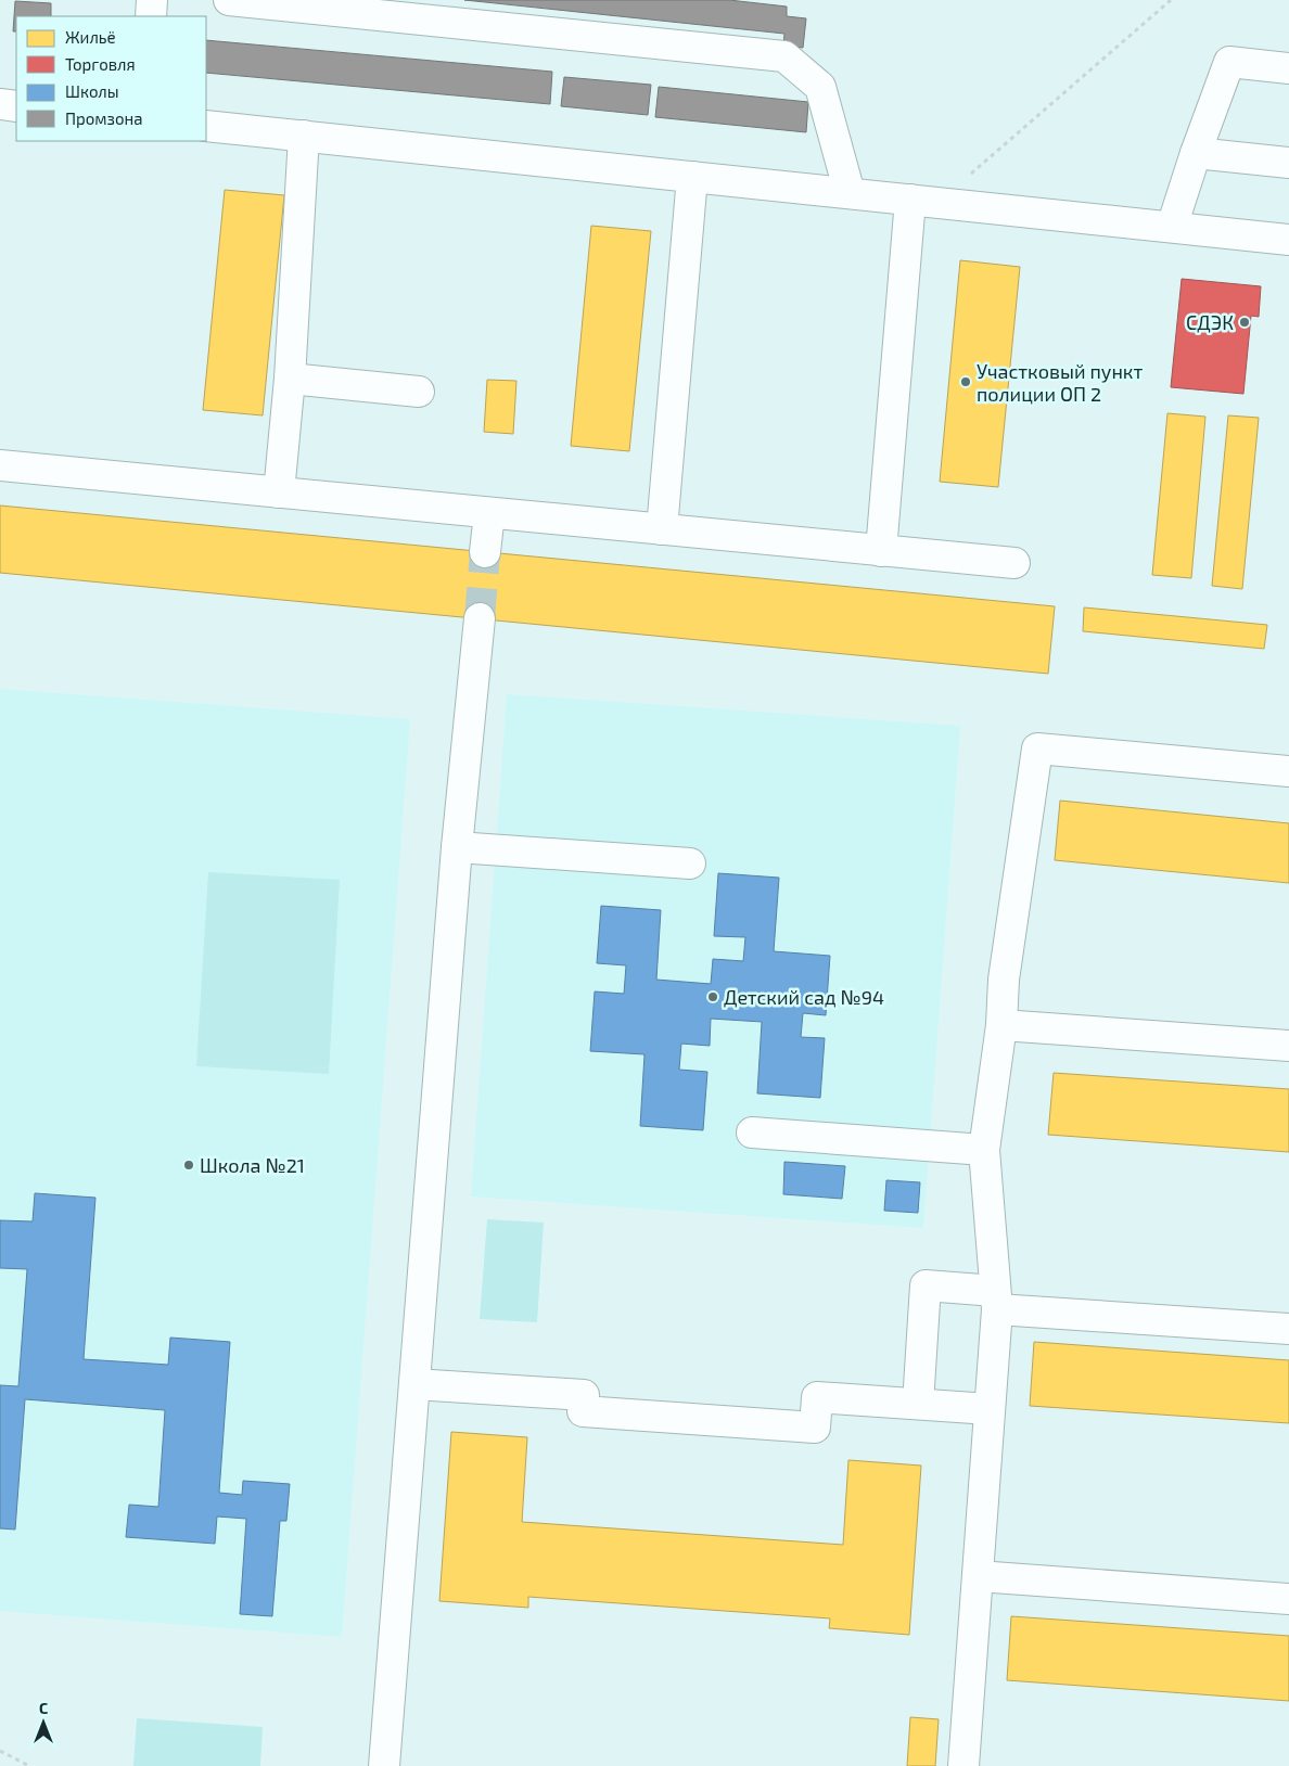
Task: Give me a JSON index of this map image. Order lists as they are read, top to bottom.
{
  "places": [
    "СДЭК",
    "Участковый пункт полиции ОП 2",
    "Детский сад №94",
    "Школа №21"
  ],
  "legend": [
    "Жильё",
    "Торговля",
    "Школы",
    "Промзона"
  ],
  "north": "top"
}
